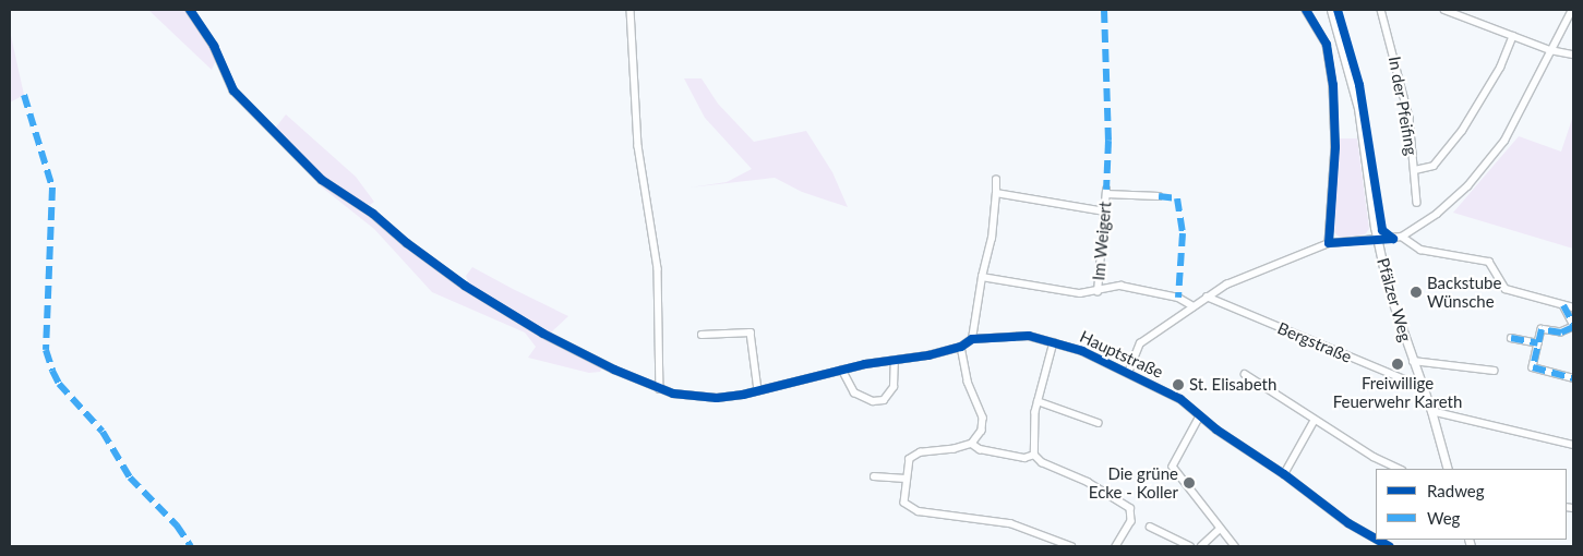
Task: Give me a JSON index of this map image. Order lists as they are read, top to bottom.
{
  "streets": {
    "street": [
      "In der Pfeifing",
      "Im Weigert",
      "Pfälzer Weg",
      "Bergstraße",
      "Hauptstraße"
    ]
  },
  "crossings": [
    ["Pfälzer Weg", "Bergstraße"]
  ],
  "places": [
    "Backstube Wünsche",
    "Freiwillige Feuerwehr Kareth",
    "St. Elisabeth",
    "Die grüne Ecke - Koller"
  ],
  "legend": ["Radweg", "Weg"]
}
